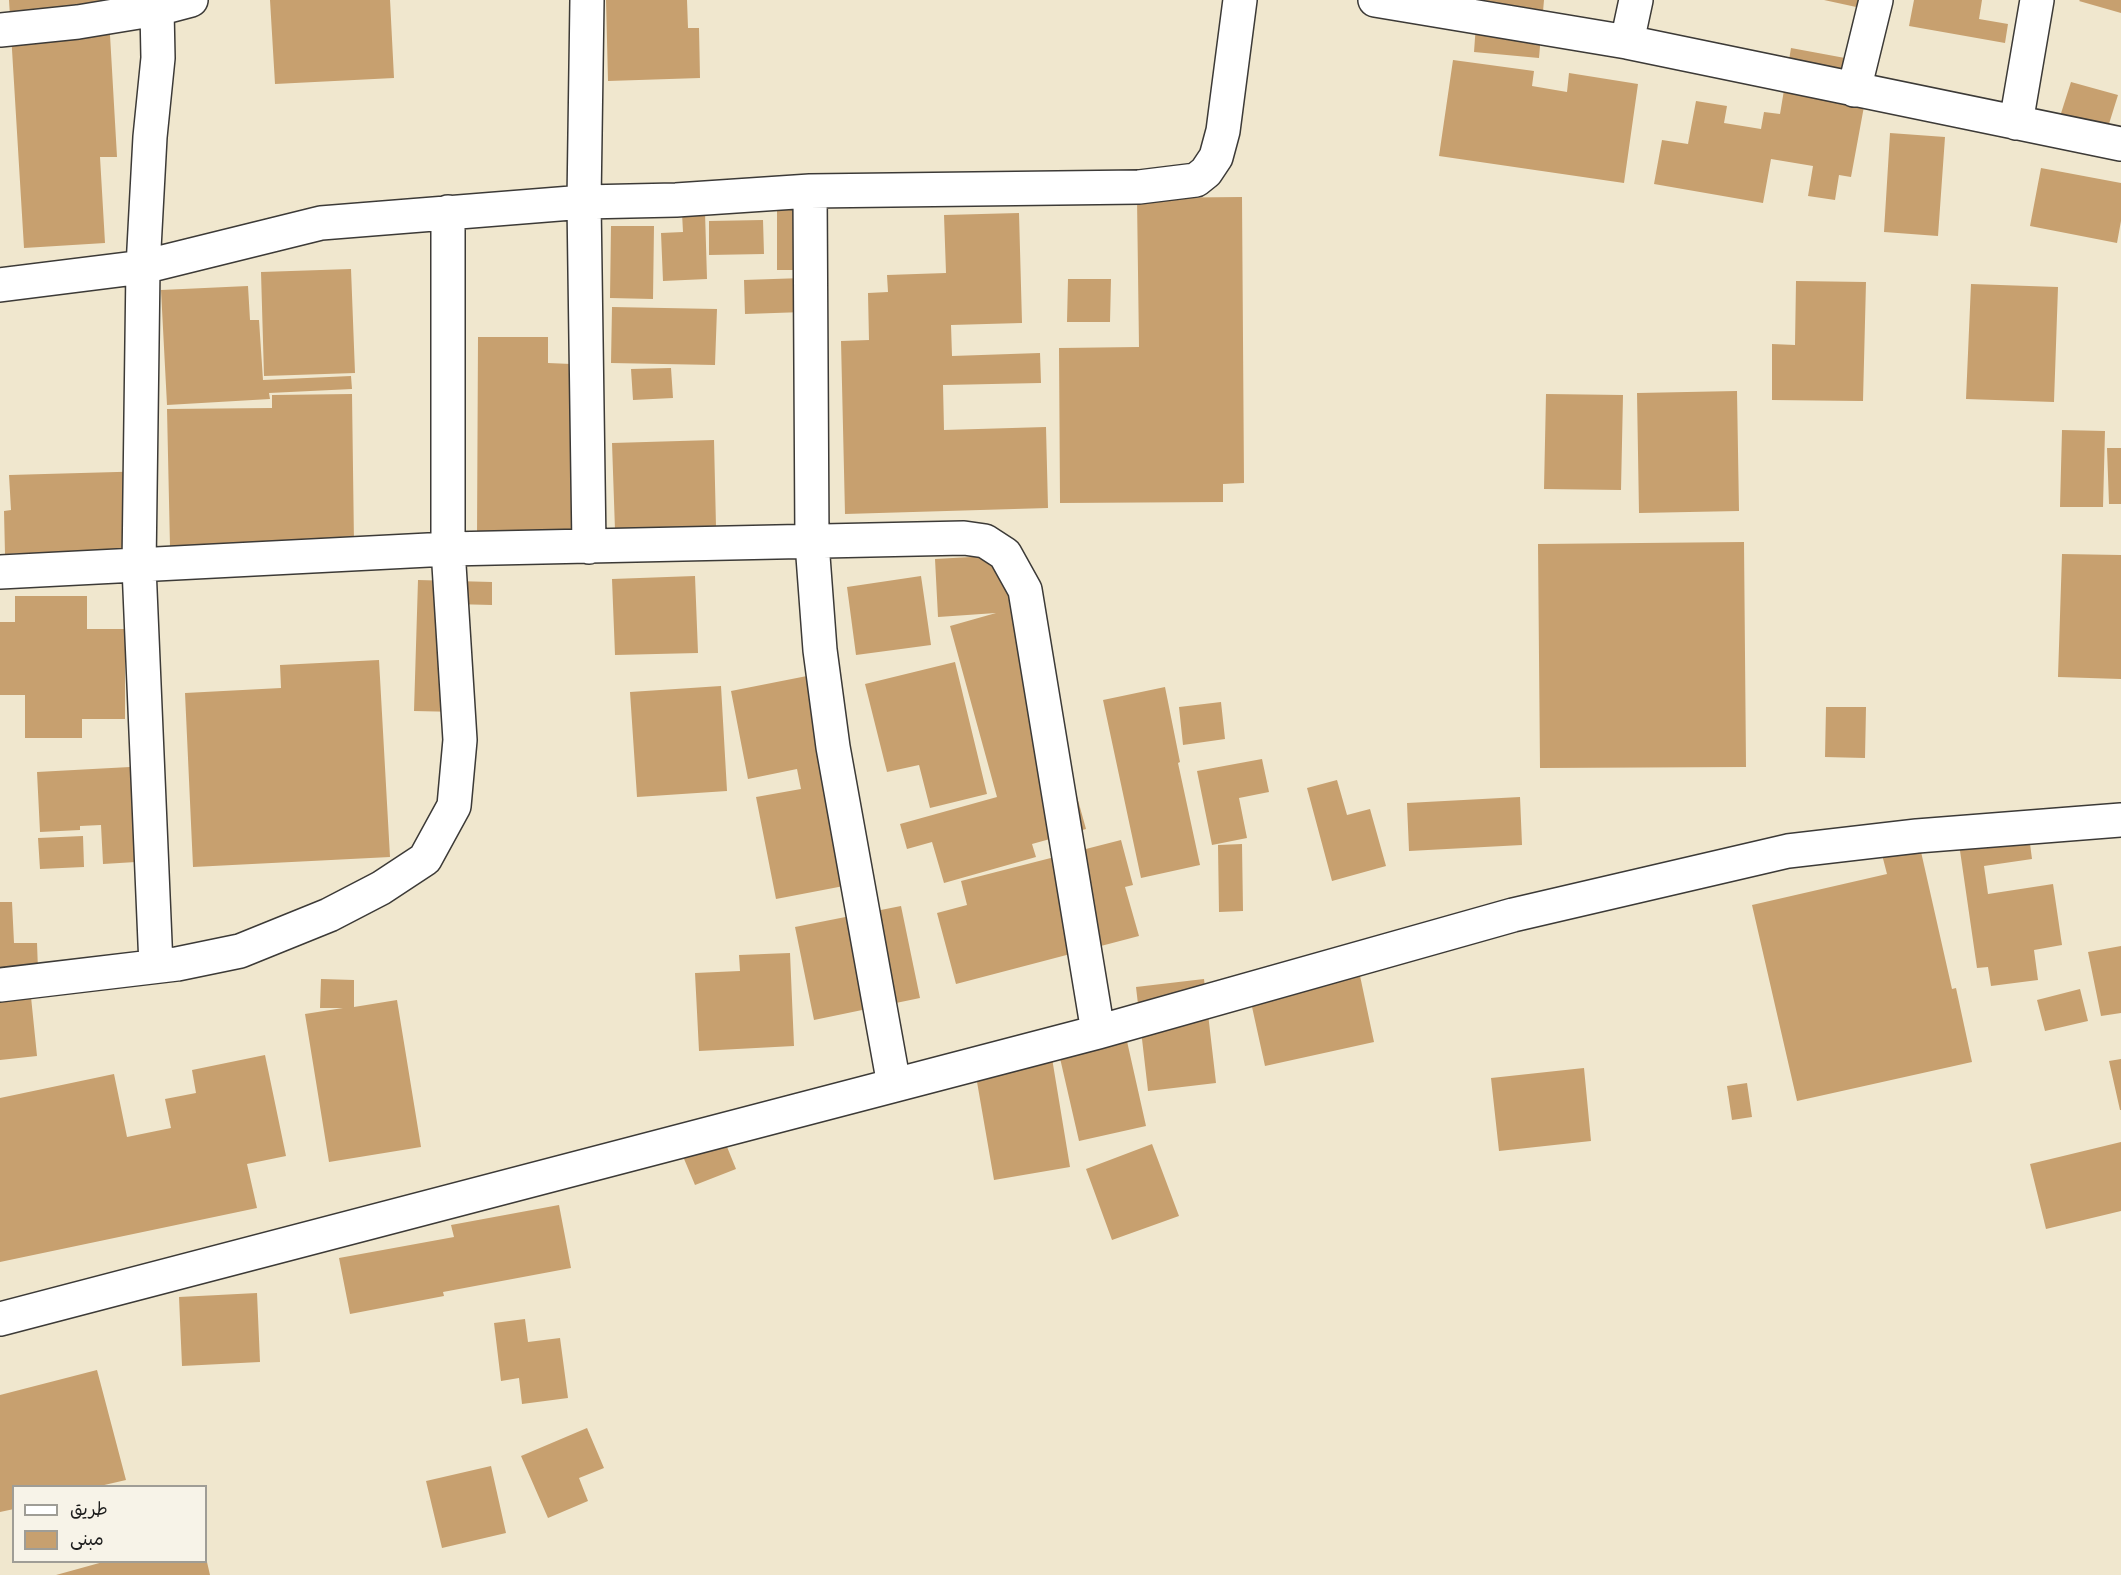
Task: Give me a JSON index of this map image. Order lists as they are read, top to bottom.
{
  "legend": ["طريق", "مبنى"]
}
